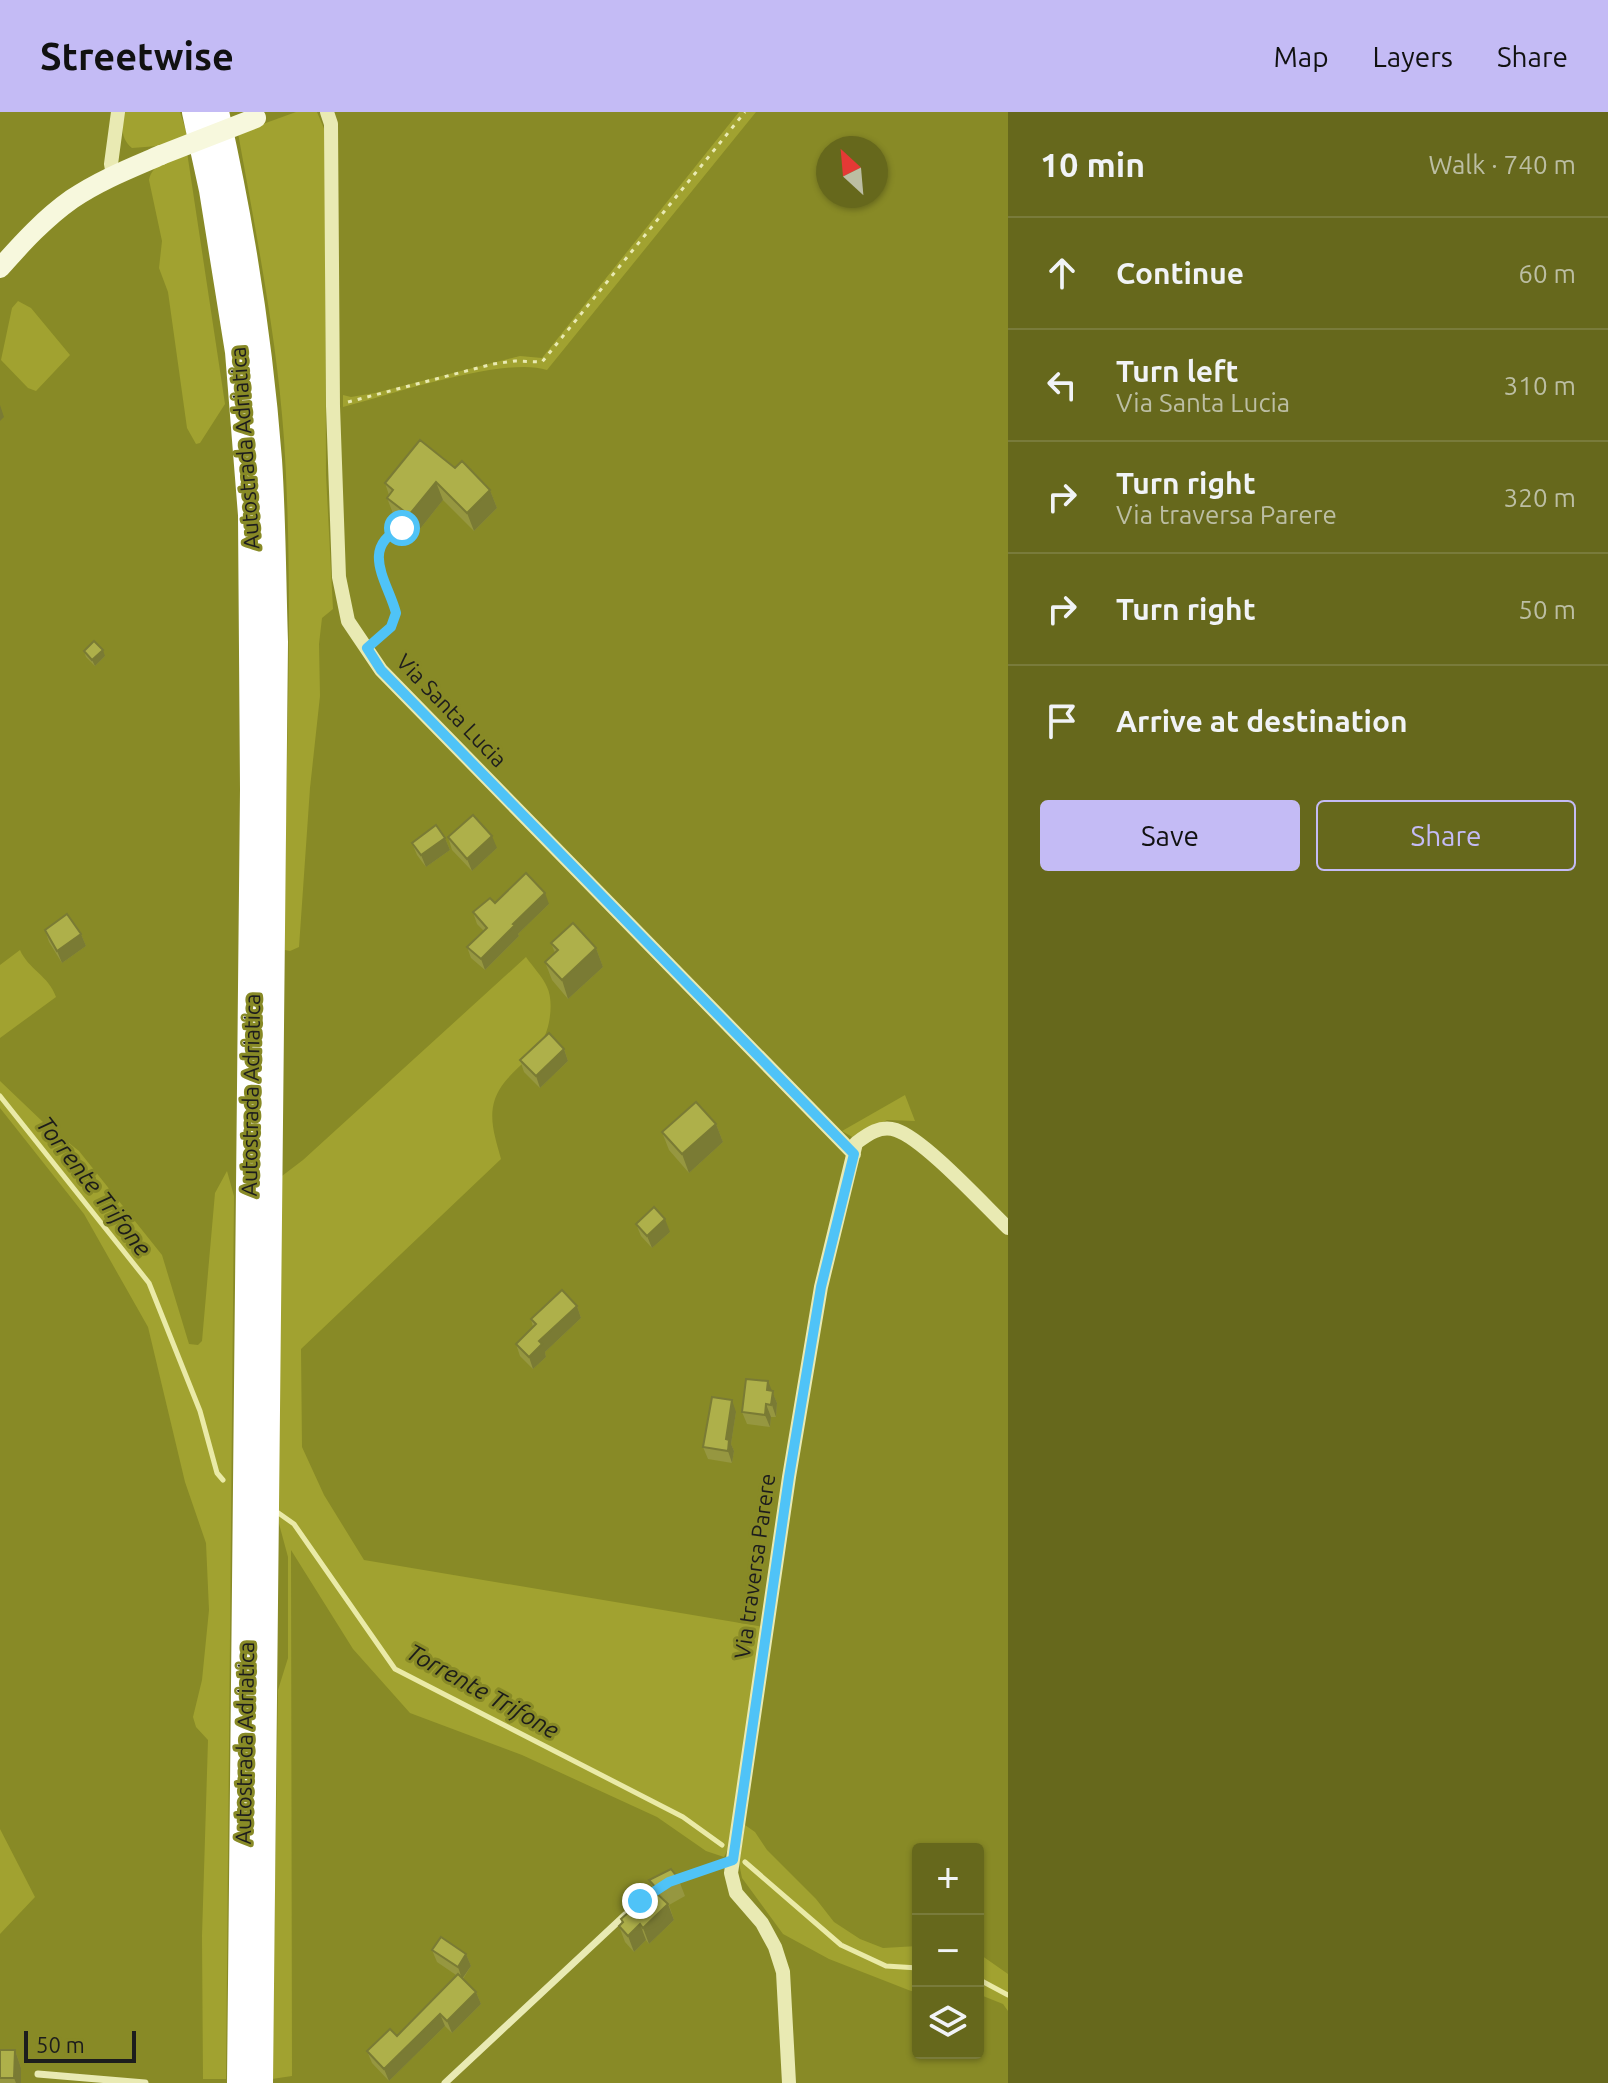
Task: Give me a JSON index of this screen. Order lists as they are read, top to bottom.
{
  "streets": {
    "highway": ["Autostrada Adriatica"],
    "street": ["Via Santa Lucia", "Via traversa Parere"]
  },
  "crossings": [
    ["Via Santa Lucia", "Via traversa Parere"]
  ],
  "water": ["Torrente Trifone"],
  "scale_bar": "50 m",
  "north": "top left",
  "page": {
    "header": "Streetwise",
    "nav": ["Map", "Layers", "Share"],
    "heading": ["10 min", "Walk · 740 m"],
    "list": [
      ["Continue", "60 m"],
      ["Turn left", "Via Santa Lucia", "310 m"],
      ["Turn right", "Via traversa Parere", "320 m"],
      ["Turn right", "50 m"],
      "Arrive at destination"
    ],
    "buttons": ["Save", "Share"],
    "map_buttons": ["+", "−"],
    "scale": "50 m"
  }
}
